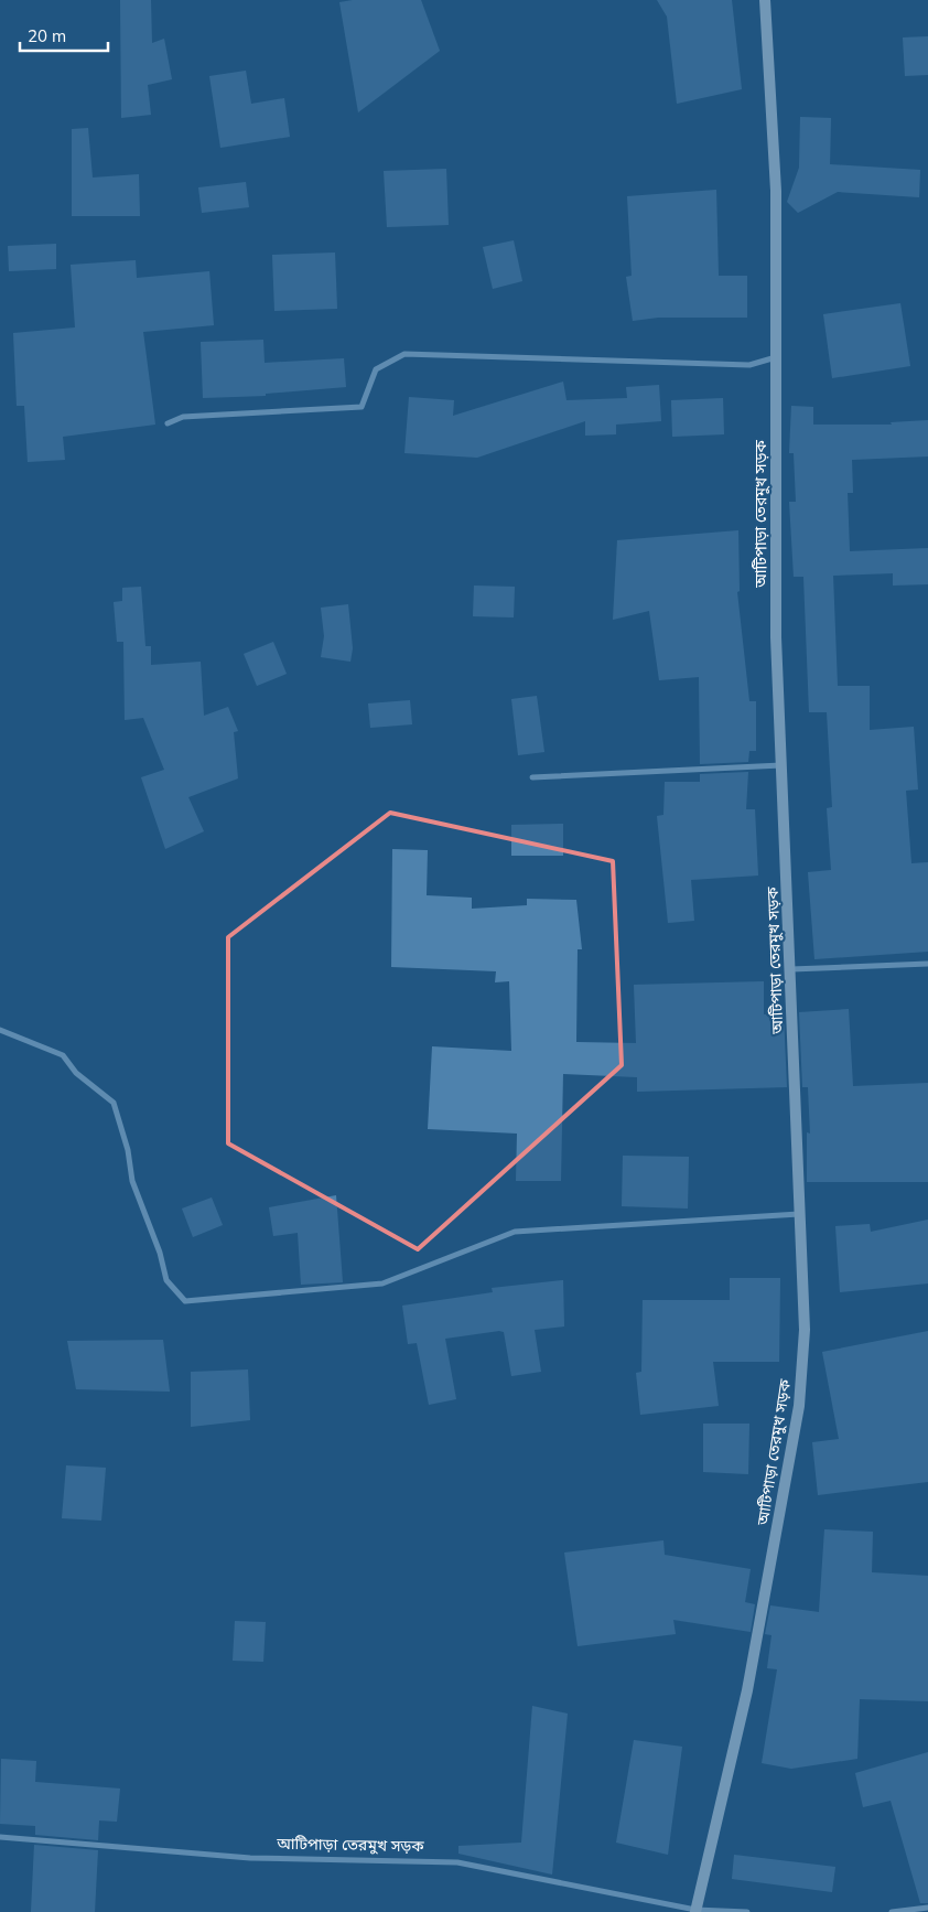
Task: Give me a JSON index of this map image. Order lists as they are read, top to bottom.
{
  "streets": {
    "main road": ["আটিপাড়া তেরমুখ সড়ক"]
  },
  "scale_bar": "20 m"
}
